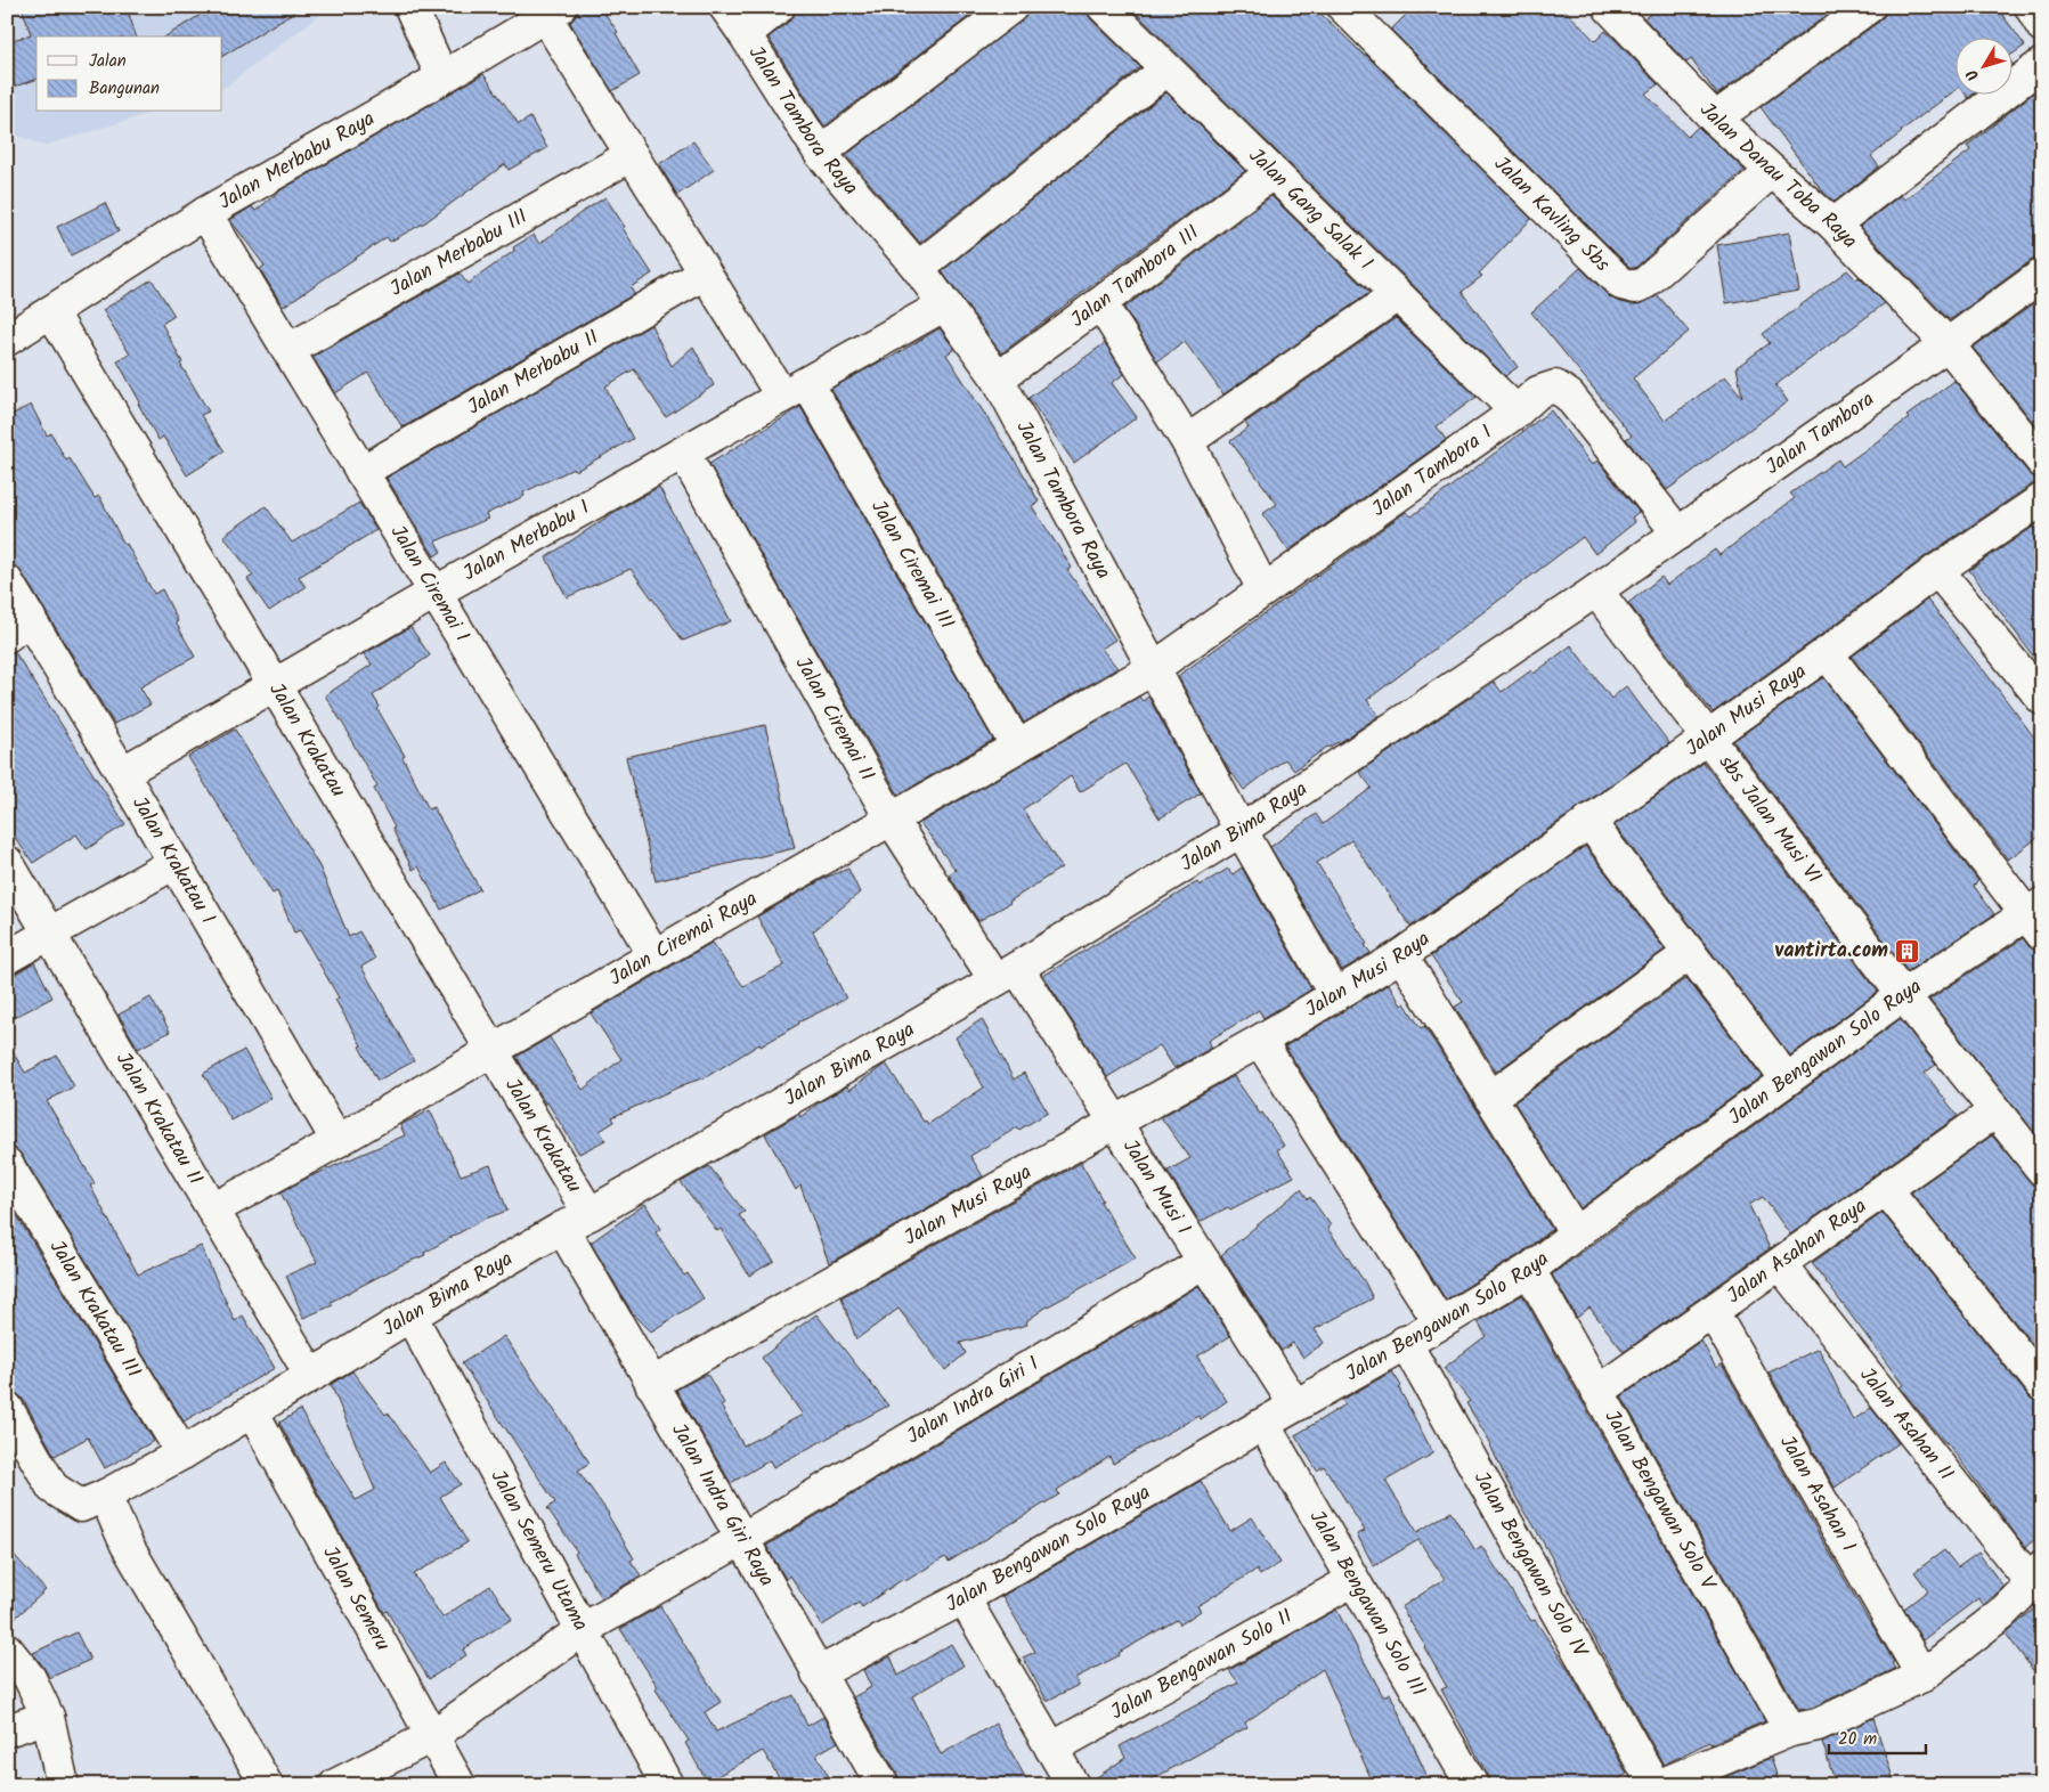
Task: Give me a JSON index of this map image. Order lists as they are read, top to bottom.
{
  "streets": {
    "street": [
      "Jalan Tambora Raya",
      "Jalan Merbabu Raya",
      "Jalan Danau Toba Raya",
      "Jalan Gang Salak I",
      "Jalan Kavling Sbs",
      "Jalan Merbabu III",
      "Jalan Tambora III",
      "Jalan Merbabu II",
      "Jalan Tambora",
      "Jalan Tambora I",
      "Jalan Merbabu I",
      "Jalan Ciremai III",
      "Jalan Ciremai I",
      "Jalan Musi Raya",
      "Jalan Ciremai II",
      "Jalan Krakatau",
      "sbs Jalan Musi VI",
      "Jalan Bima Raya",
      "Jalan Krakatau I",
      "Jalan Ciremai Raya",
      "Jalan Bengawan Solo Raya",
      "Jalan Krakatau II",
      "Jalan Musi I",
      "Jalan Asahan Raya",
      "Jalan Krakatau III",
      "Jalan Indra Giri I",
      "Jalan Asahan II",
      "Jalan Asahan I",
      "Jalan Bengawan Solo V",
      "Jalan Indra Giri Raya",
      "Jalan Semeru Utama",
      "Jalan Bengawan Solo IV",
      "Jalan Semeru",
      "Jalan Bengawan Solo III",
      "Jalan Bengawan Solo II"
    ]
  },
  "crossings": [
    ["Jalan Tambora Raya", "Jalan Tambora III"],
    ["Jalan Tambora Raya", "Jalan Tambora I"],
    ["Jalan Tambora Raya", "Jalan Merbabu I"],
    ["Jalan Tambora Raya", "Jalan Musi Raya"],
    ["Jalan Tambora Raya", "Jalan Bima Raya"],
    ["Jalan Tambora Raya", "Jalan Ciremai Raya"],
    ["Jalan Merbabu Raya", "Jalan Ciremai I"],
    ["Jalan Merbabu Raya", "Jalan Krakatau"],
    ["Jalan Danau Toba Raya", "Jalan Kavling Sbs"],
    ["Jalan Danau Toba Raya", "Jalan Tambora"],
    ["Jalan Gang Salak I", "Jalan Tambora III"],
    ["Jalan Gang Salak I", "Jalan Tambora I"],
    ["Jalan Merbabu III", "Jalan Ciremai I"],
    ["Jalan Merbabu II", "Jalan Ciremai I"],
    ["Jalan Tambora", "Jalan Tambora I"],
    ["Jalan Tambora", "sbs Jalan Musi VI"],
    ["Jalan Tambora", "Jalan Bima Raya"],
    ["Jalan Tambora I", "Jalan Ciremai Raya"],
    ["Jalan Merbabu I", "Jalan Ciremai III"],
    ["Jalan Merbabu I", "Jalan Ciremai I"],
    ["Jalan Merbabu I", "Jalan Ciremai II"],
    ["Jalan Merbabu I", "Jalan Krakatau"],
    ["Jalan Merbabu I", "Jalan Krakatau I"],
    ["Jalan Ciremai III", "Jalan Ciremai Raya"],
    ["Jalan Ciremai I", "Jalan Ciremai Raya"],
    ["Jalan Musi Raya", "sbs Jalan Musi VI"],
    ["Jalan Musi Raya", "Jalan Musi I"],
    ["Jalan Musi Raya", "Jalan Indra Giri Raya"],
    ["Jalan Ciremai II", "Jalan Bima Raya"],
    ["Jalan Ciremai II", "Jalan Ciremai Raya"],
    ["Jalan Ciremai II", "Jalan Musi I"],
    ["Jalan Krakatau", "Jalan Bima Raya"],
    ["Jalan Krakatau", "Jalan Ciremai Raya"],
    ["sbs Jalan Musi VI", "Jalan Bima Raya"],
    ["sbs Jalan Musi VI", "Jalan Bengawan Solo Raya"],
    ["sbs Jalan Musi VI", "Jalan Asahan Raya"],
    ["Jalan Bima Raya", "Jalan Krakatau II"],
    ["Jalan Bima Raya", "Jalan Musi I"],
    ["Jalan Bima Raya", "Jalan Krakatau III"],
    ["Jalan Bima Raya", "Jalan Indra Giri Raya"],
    ["Jalan Bima Raya", "Jalan Semeru Utama"],
    ["Jalan Bima Raya", "Jalan Semeru"],
    ["Jalan Krakatau I", "Jalan Ciremai Raya"],
    ["Jalan Ciremai Raya", "Jalan Krakatau II"],
    ["Jalan Bengawan Solo Raya", "Jalan Musi I"],
    ["Jalan Bengawan Solo Raya", "Jalan Bengawan Solo V"],
    ["Jalan Bengawan Solo Raya", "Jalan Indra Giri Raya"],
    ["Jalan Bengawan Solo Raya", "Jalan Bengawan Solo IV"],
    ["Jalan Bengawan Solo Raya", "Jalan Bengawan Solo III"],
    ["Jalan Musi I", "Jalan Indra Giri I"],
    ["Jalan Asahan Raya", "Jalan Asahan II"],
    ["Jalan Asahan Raya", "Jalan Asahan I"],
    ["Jalan Asahan Raya", "Jalan Bengawan Solo V"],
    ["Jalan Indra Giri I", "Jalan Indra Giri Raya"],
    ["Jalan Indra Giri I", "Jalan Semeru Utama"],
    ["Jalan Indra Giri I", "Jalan Semeru"],
    ["Jalan Bengawan Solo III", "Jalan Bengawan Solo II"]
  ],
  "places": {
    "building": ["vantirta.com"]
  },
  "legend": ["Jalan", "Bangunan"],
  "scale_bar": "20 m",
  "north": "bottom left"
}
